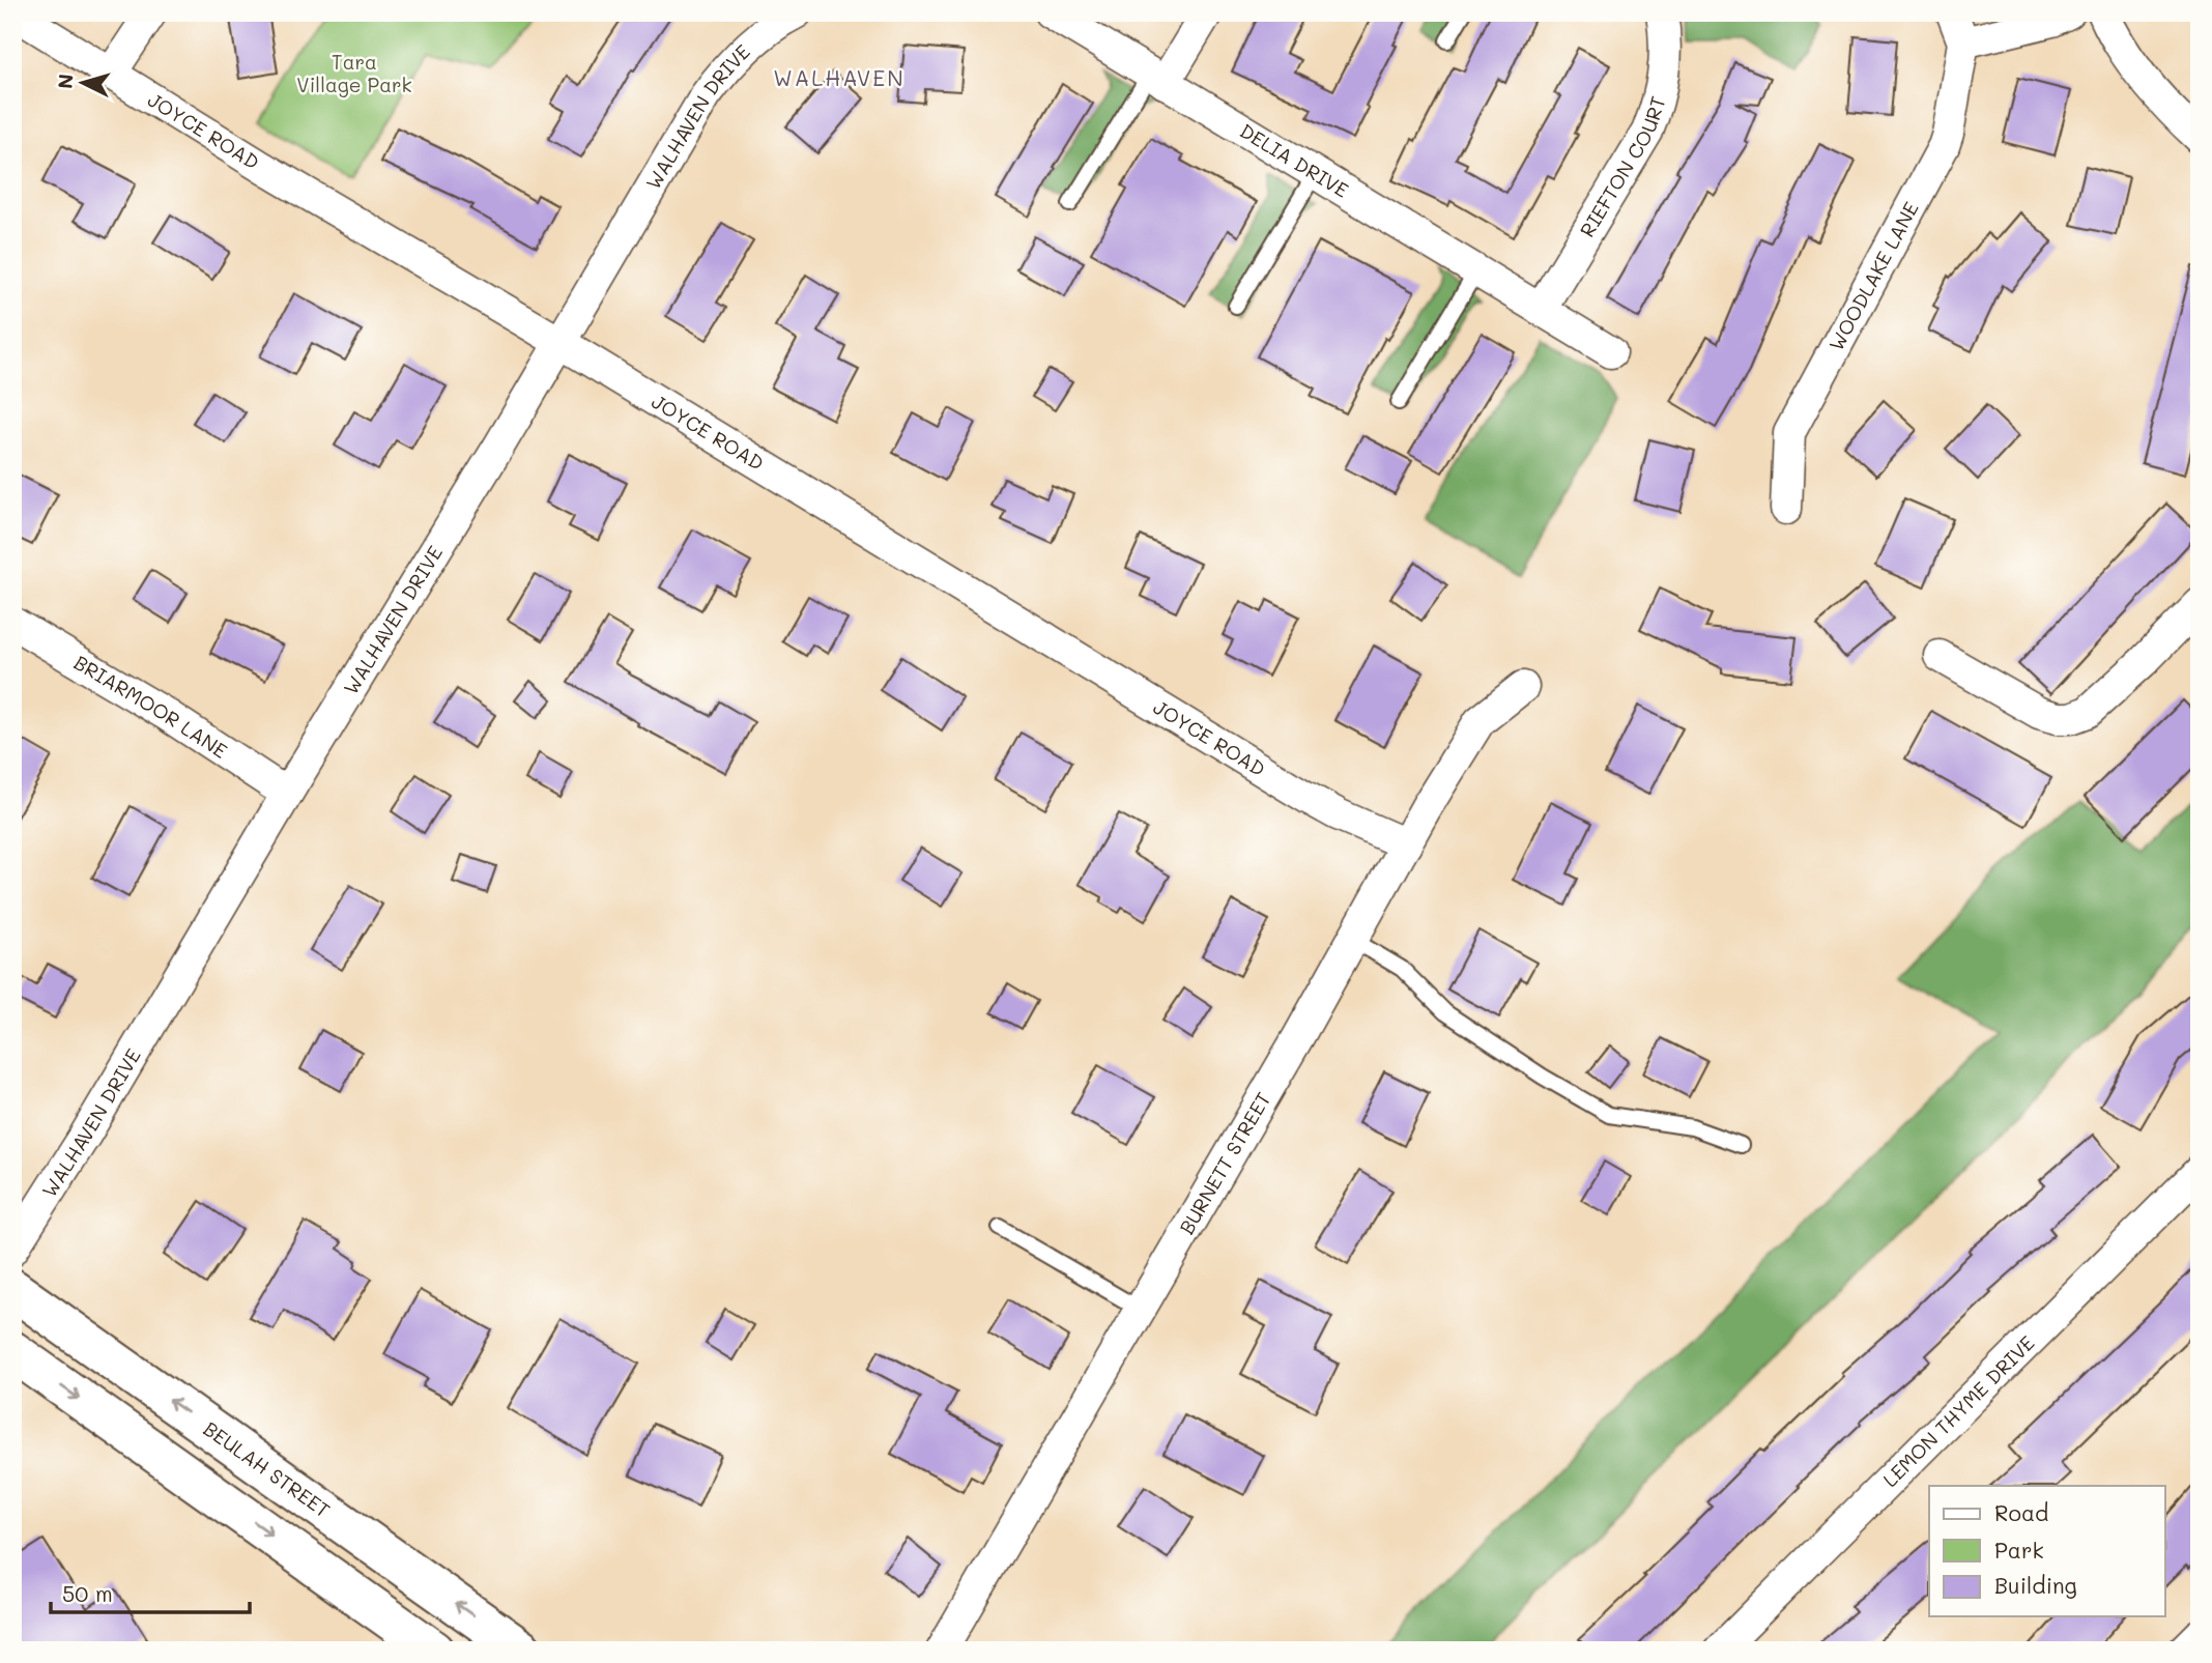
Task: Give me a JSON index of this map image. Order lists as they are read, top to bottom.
{
  "streets": {
    "main road": ["BEULAH STREET"],
    "street": [
      "WALHAVEN DRIVE",
      "JOYCE ROAD",
      "DELIA DRIVE",
      "RIEFTON COURT",
      "WOODLAKE LANE",
      "BRIARMOOR LANE",
      "BURNETT STREET",
      "LEMON THYME DRIVE"
    ]
  },
  "crossings": [
    ["WALHAVEN DRIVE", "JOYCE ROAD"],
    ["WALHAVEN DRIVE", "BRIARMOOR LANE"],
    ["JOYCE ROAD", "BURNETT STREET"],
    ["DELIA DRIVE", "RIEFTON COURT"]
  ],
  "districts": ["WALHAVEN"],
  "parks": ["Tara Village Park"],
  "legend": ["Road", "Park", "Building"],
  "scale_bar": "50 m",
  "north": "left"
}
